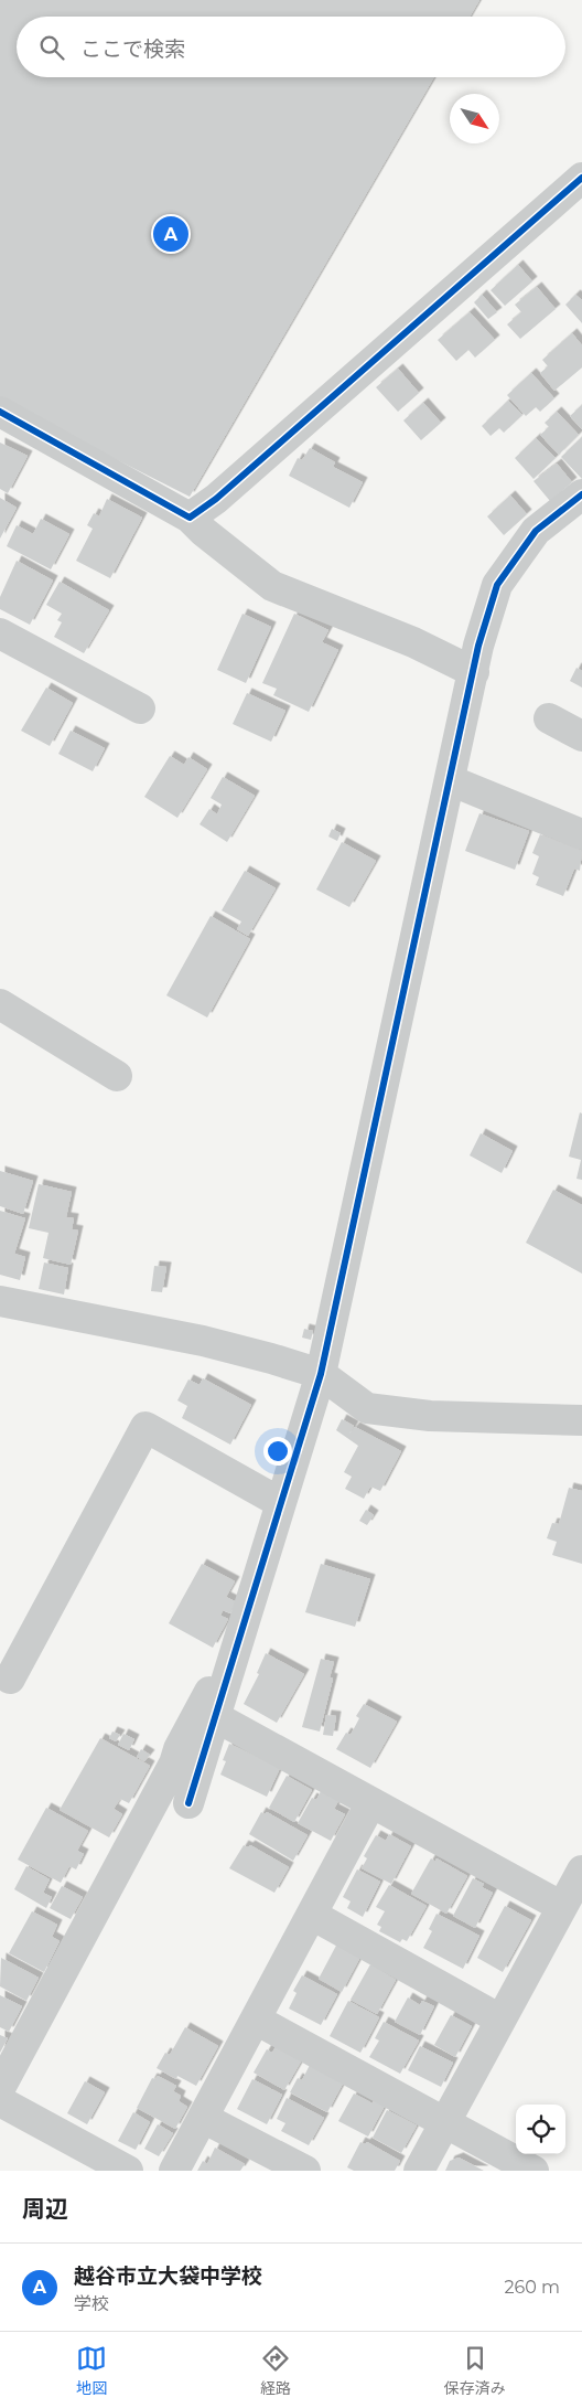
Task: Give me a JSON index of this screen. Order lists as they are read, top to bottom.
{
  "north": "bottom right",
  "page": {
    "search": "ここで検索",
    "pins": "A",
    "heading": "周辺",
    "list": [
      {
        "mark": "A",
        "name": "越谷市立大袋中学校",
        "note": "学校",
        "value": "260 m"
      }
    ],
    "nav": ["地図", "経路", "保存済み"]
  }
}
